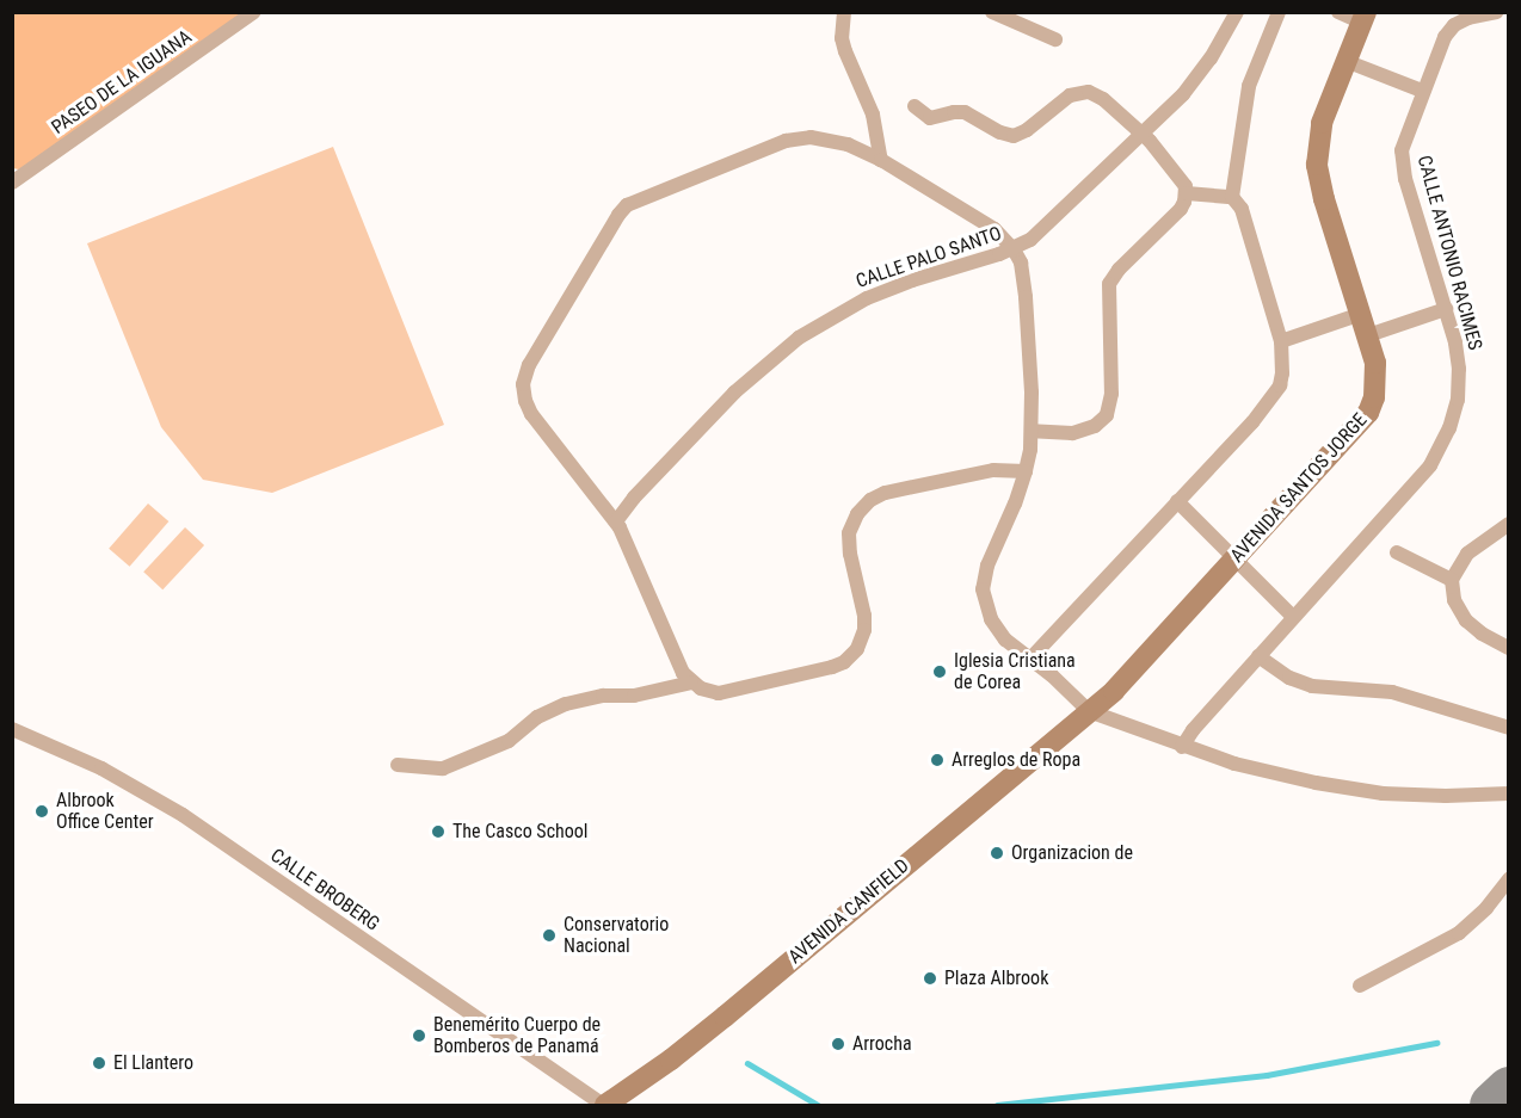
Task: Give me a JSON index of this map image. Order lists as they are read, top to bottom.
{
  "streets": {
    "main road": ["AVENIDA SANTOS JORGE", "AVENIDA CANFIELD"],
    "street": [
      "PASEO DE LA IGUANA",
      "CALLE ANTONIO RACIMES",
      "CALLE PALO SANTO",
      "CALLE BROBERG"
    ]
  },
  "crossings": [
    ["AVENIDA SANTOS JORGE", "AVENIDA CANFIELD"],
    ["CALLE BROBERG", "AVENIDA CANFIELD"]
  ],
  "places": [
    "Iglesia Cristiana de Corea",
    "Arreglos de Ropa",
    "Albrook Office Center",
    "The Casco School",
    "Organizacion de",
    "Conservatorio Nacional",
    "Plaza Albrook",
    "Benemérito Cuerpo de Bomberos de Panamá",
    "Arrocha",
    "El Llantero"
  ]
}
